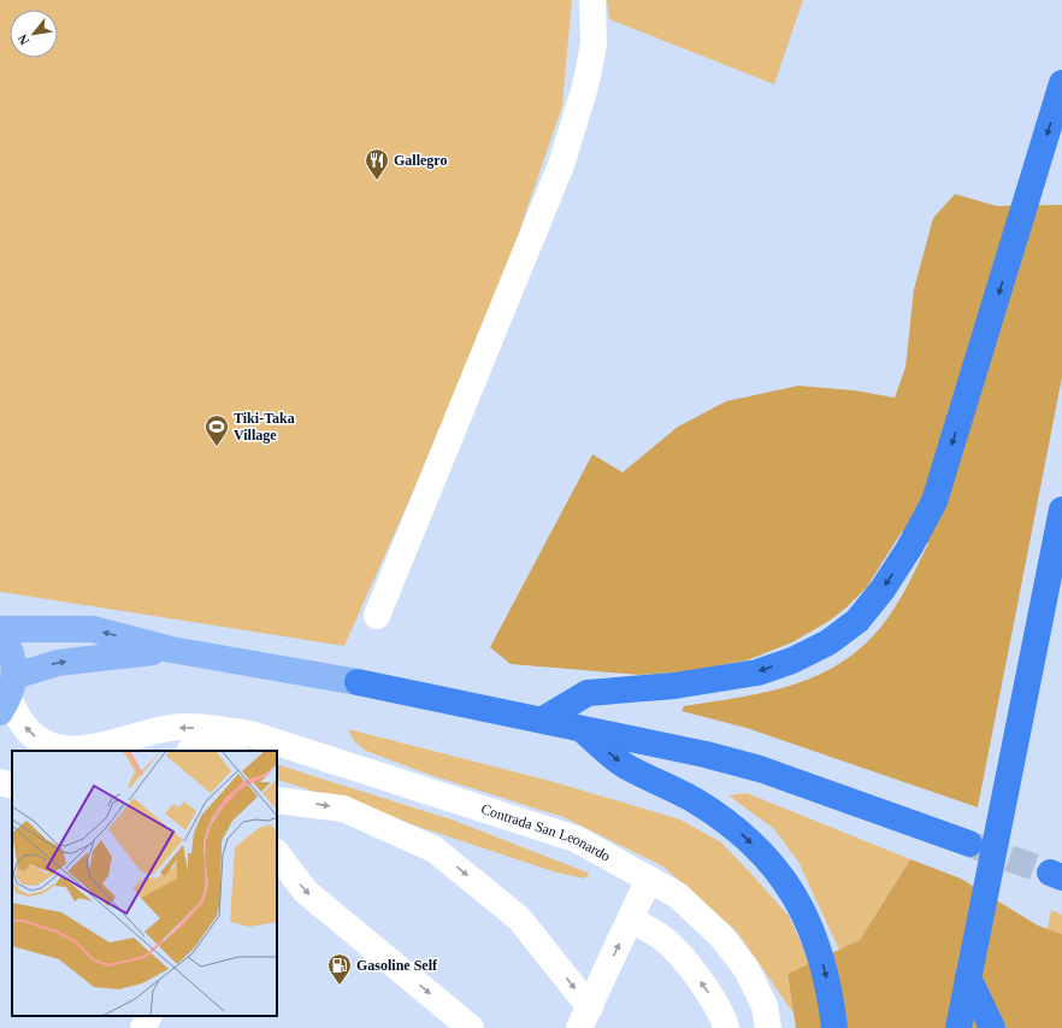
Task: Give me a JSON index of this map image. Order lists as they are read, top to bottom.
{
  "streets": {
    "street": ["Contrada San Leonardo"]
  },
  "places": {
    "restaurant": ["Gallegro"],
    "sports": ["Tiki-Taka Village"],
    "fuel station": ["Gasoline Self"]
  },
  "north": "bottom left"
}
